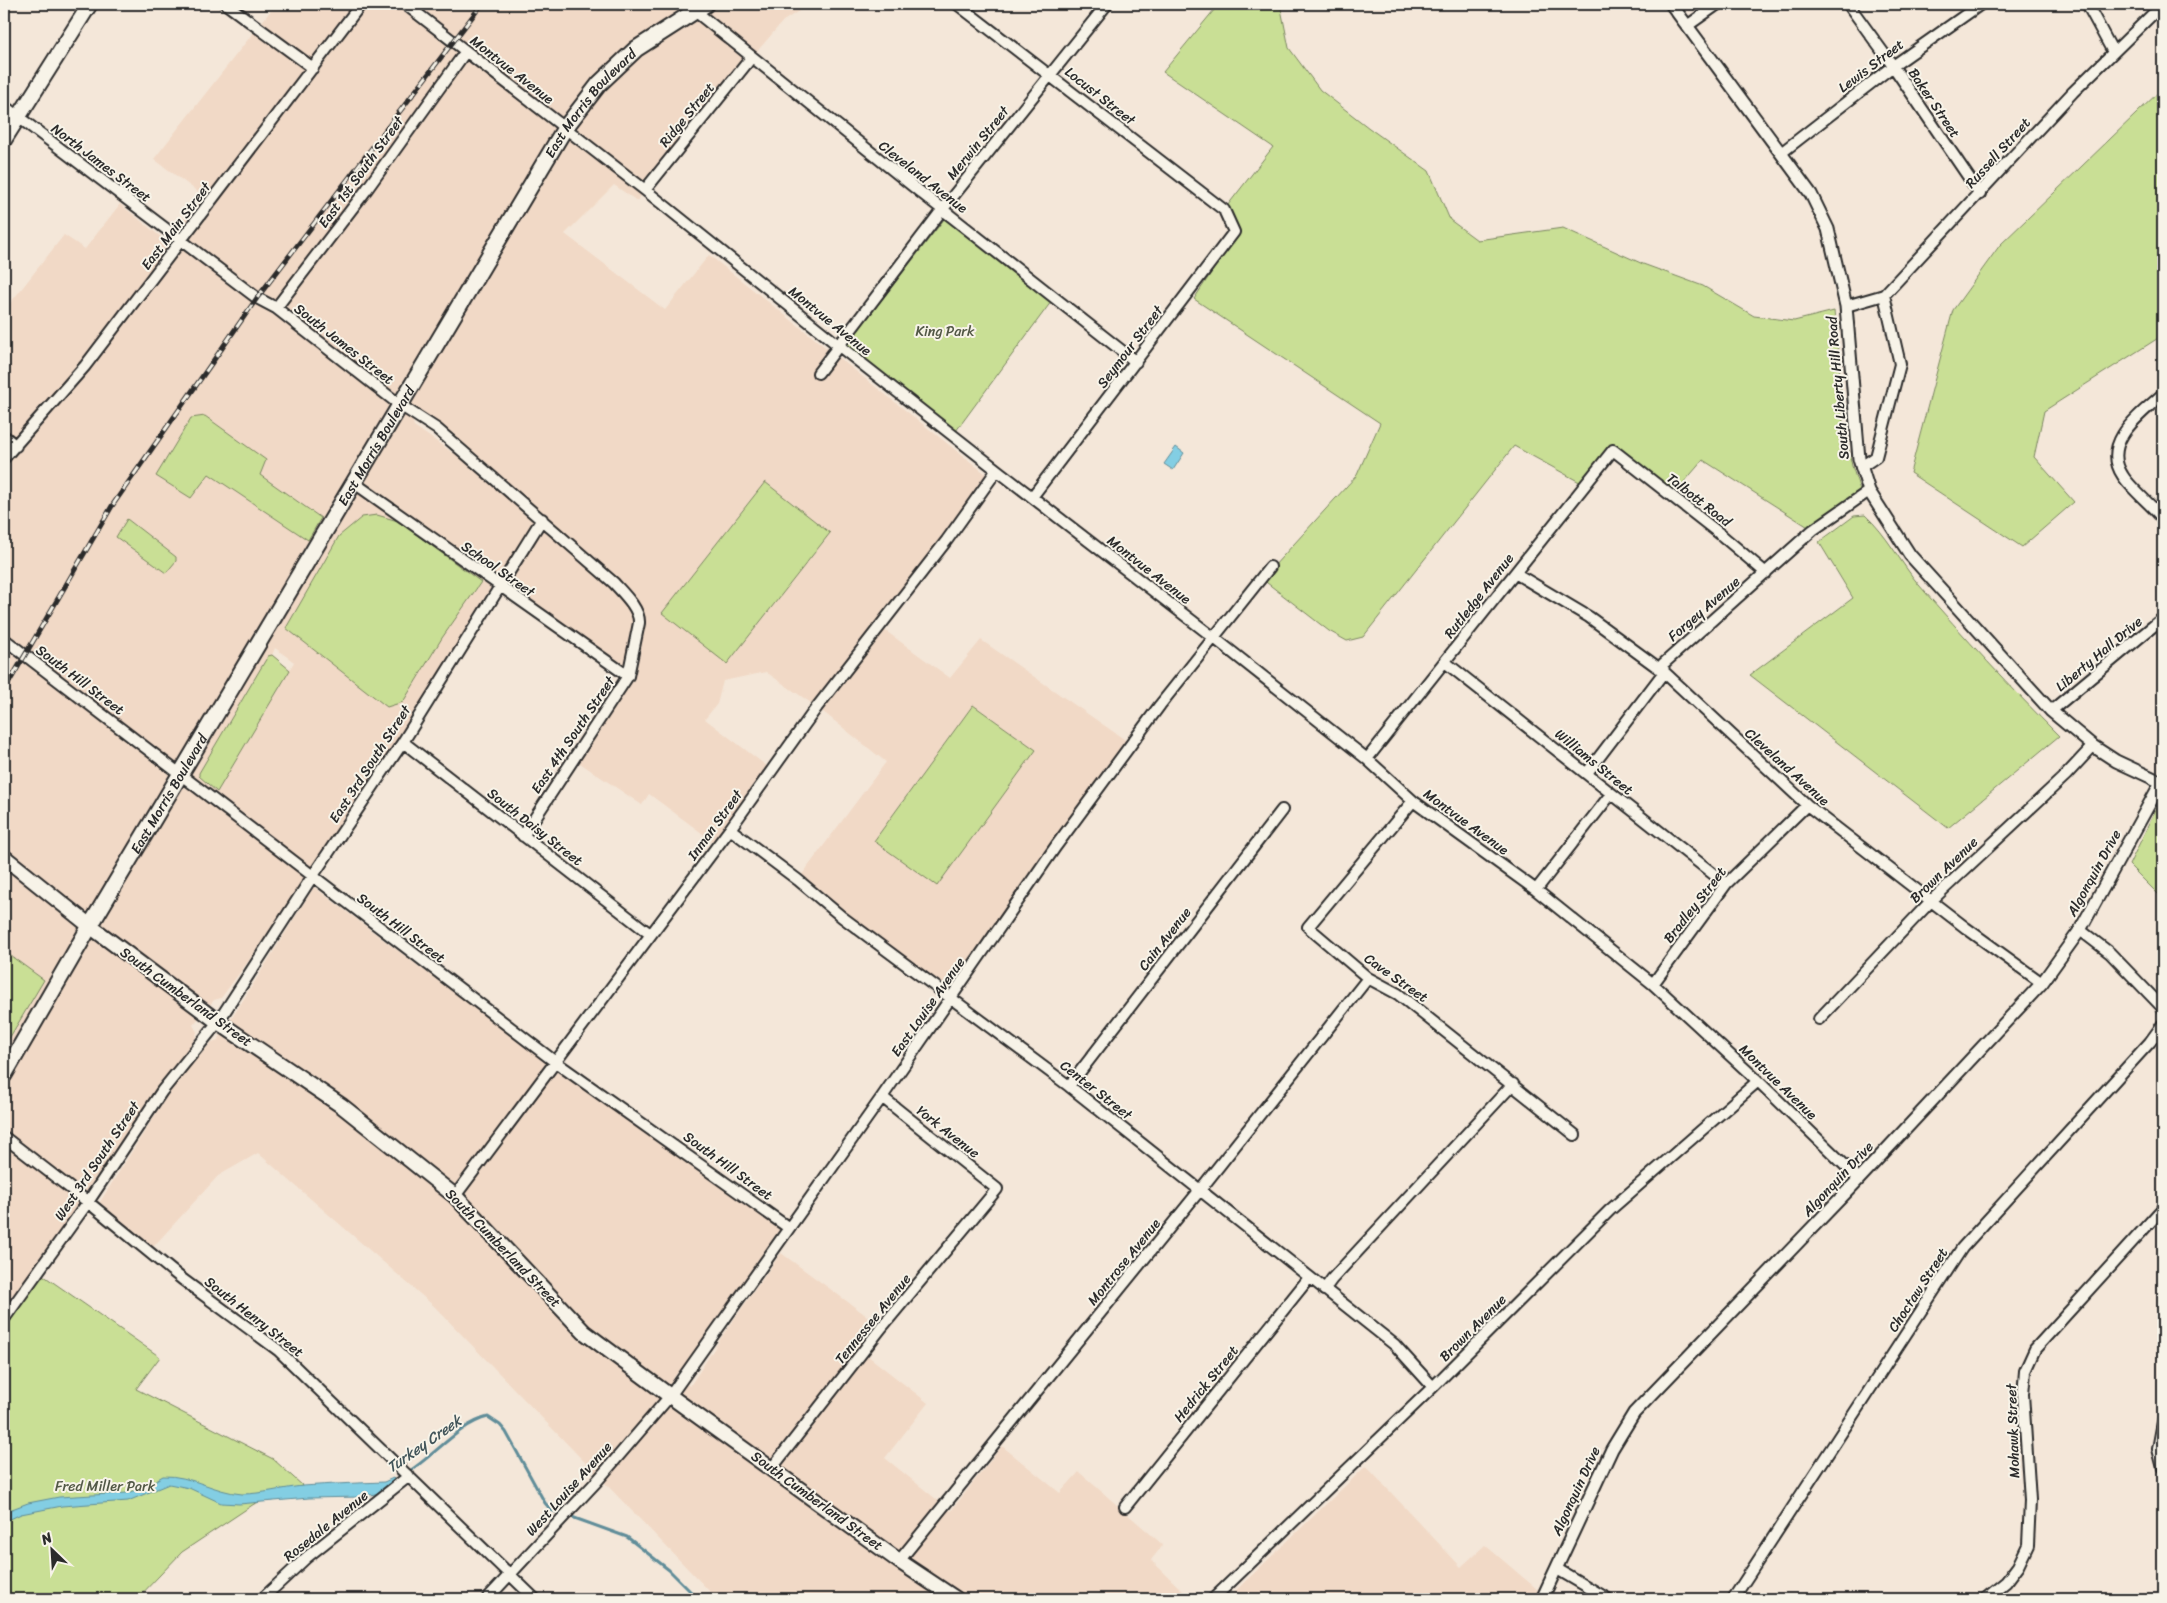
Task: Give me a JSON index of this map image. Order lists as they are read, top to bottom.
{
  "streets": {
    "main road": ["East Morris Boulevard", "South Cumberland Street"],
    "street": [
      "Lewis Street",
      "Montvue Avenue",
      "Locust Street",
      "Baker Street",
      "Ridge Street",
      "Merwin Street",
      "Russell Street",
      "North James Street",
      "East 1st South Street",
      "Cleveland Avenue",
      "East Main Street",
      "South James Street",
      "Seymour Street",
      "South Liberty Hill Road",
      "Talbott Road",
      "School Street",
      "Rutledge Avenue",
      "Forgey Avenue",
      "Liberty Hall Drive",
      "South Hill Street",
      "East 4th South Street",
      "Williams Street",
      "East 3rd South Street",
      "Inman Street",
      "South Daisy Street",
      "Brown Avenue",
      "Algonquin Drive",
      "Bradley Street",
      "Cain Avenue",
      "Cave Street",
      "East Louise Avenue",
      "Center Street",
      "York Avenue",
      "West 3rd South Street",
      "Montrose Avenue",
      "Choctaw Street",
      "South Henry Street",
      "Tennessee Avenue",
      "Hedrick Street",
      "Mohawk Street",
      "West Louise Avenue",
      "Rosedale Avenue"
    ]
  },
  "crossings": [
    ["Lewis Street", "Baker Street"],
    ["Lewis Street", "South Liberty Hill Road"],
    ["Montvue Avenue", "East Morris Boulevard"],
    ["Montvue Avenue", "Ridge Street"],
    ["Montvue Avenue", "Merwin Street"],
    ["Montvue Avenue", "East 1st South Street"],
    ["Montvue Avenue", "Seymour Street"],
    ["Montvue Avenue", "Rutledge Avenue"],
    ["Montvue Avenue", "Inman Street"],
    ["Montvue Avenue", "Brown Avenue"],
    ["Montvue Avenue", "Algonquin Drive"],
    ["Montvue Avenue", "Bradley Street"],
    ["Montvue Avenue", "Cave Street"],
    ["Montvue Avenue", "East Louise Avenue"],
    ["Locust Street", "Merwin Street"],
    ["Locust Street", "Seymour Street"],
    ["Baker Street", "Russell Street"],
    ["East Morris Boulevard", "Cleveland Avenue"],
    ["East Morris Boulevard", "South James Street"],
    ["East Morris Boulevard", "School Street"],
    ["East Morris Boulevard", "South Hill Street"],
    ["East Morris Boulevard", "South Cumberland Street"],
    ["Ridge Street", "Cleveland Avenue"],
    ["Merwin Street", "Cleveland Avenue"],
    ["North James Street", "East Main Street"],
    ["North James Street", "South James Street"],
    ["East 1st South Street", "South James Street"],
    ["Cleveland Avenue", "Seymour Street"],
    ["Cleveland Avenue", "Rutledge Avenue"],
    ["Cleveland Avenue", "Forgey Avenue"],
    ["Cleveland Avenue", "Brown Avenue"],
    ["Cleveland Avenue", "Algonquin Drive"],
    ["Cleveland Avenue", "Bradley Street"],
    ["East Main Street", "South James Street"],
    ["South James Street", "East 4th South Street"],
    ["South James Street", "East 3rd South Street"],
    ["South Liberty Hill Road", "Forgey Avenue"],
    ["South Liberty Hill Road", "Liberty Hall Drive"],
    ["South Liberty Hill Road", "Brown Avenue"],
    ["South Liberty Hill Road", "Algonquin Drive"],
    ["Talbott Road", "Rutledge Avenue"],
    ["Talbott Road", "Forgey Avenue"],
    ["School Street", "East 4th South Street"],
    ["School Street", "East 3rd South Street"],
    ["Rutledge Avenue", "Williams Street"],
    ["Forgey Avenue", "Williams Street"],
    ["South Hill Street", "East 3rd South Street"],
    ["South Hill Street", "Inman Street"],
    ["South Hill Street", "East Louise Avenue"],
    ["East 4th South Street", "South Daisy Street"],
    ["Williams Street", "Bradley Street"],
    ["East 3rd South Street", "South Daisy Street"],
    ["East 3rd South Street", "South Cumberland Street"],
    ["East 3rd South Street", "West 3rd South Street"],
    ["Inman Street", "South Daisy Street"],
    ["Inman Street", "South Cumberland Street"],
    ["Inman Street", "Center Street"],
    ["Brown Avenue", "Center Street"],
    ["Cain Avenue", "Center Street"],
    ["Cave Street", "Montrose Avenue"],
    ["South Cumberland Street", "East Louise Avenue"],
    ["South Cumberland Street", "West 3rd South Street"],
    ["South Cumberland Street", "Montrose Avenue"],
    ["South Cumberland Street", "Tennessee Avenue"],
    ["South Cumberland Street", "West Louise Avenue"],
    ["East Louise Avenue", "Center Street"],
    ["East Louise Avenue", "York Avenue"],
    ["East Louise Avenue", "West Louise Avenue"],
    ["Center Street", "Montrose Avenue"],
    ["Center Street", "Hedrick Street"],
    ["York Avenue", "Tennessee Avenue"],
    ["West 3rd South Street", "South Henry Street"],
    ["South Henry Street", "West Louise Avenue"],
    ["South Henry Street", "Rosedale Avenue"]
  ],
  "water": ["Turkey Creek"],
  "parks": ["King Park", "Fred Miller Park"],
  "north": "top left"
}
